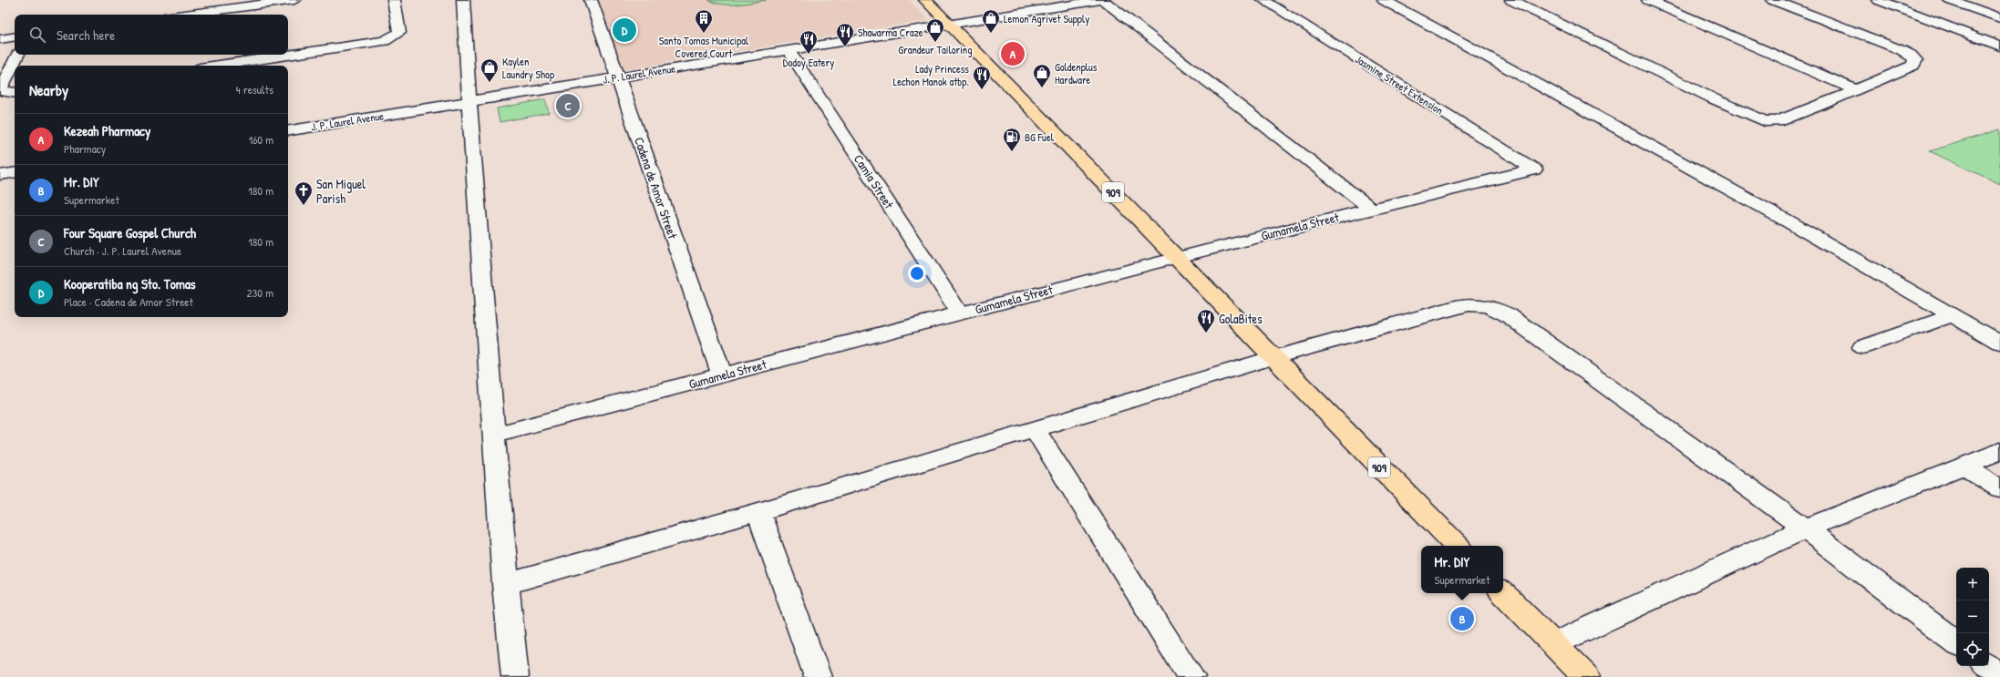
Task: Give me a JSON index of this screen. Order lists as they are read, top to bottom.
{
  "streets": {
    "main road": ["909"],
    "street": [
      "J. P. Laurel Avenue",
      "Jasmine Street Extension",
      "Camia Street",
      "Cadena de Amor Street",
      "Gumamela Street"
    ]
  },
  "crossings": [
    ["J. P. Laurel Avenue", "Camia Street"],
    ["J. P. Laurel Avenue", "Cadena de Amor Street"],
    ["J. P. Laurel Avenue", "909"],
    ["Jasmine Street Extension", "Gumamela Street"],
    ["Camia Street", "Gumamela Street"],
    ["Cadena de Amor Street", "Gumamela Street"],
    ["909", "Gumamela Street"]
  ],
  "places": {
    "building": ["Santo Tomas Municipal Covered Court"],
    "shop": [
      "Lemon Agrivet Supply",
      "Grandeur Tailoring",
      "Kaylen Laundry Shop",
      "Goldenplus Hardware"
    ],
    "restaurant": [
      "Shawarma Craze",
      "Dodoy Eatery",
      "Lady Princess Lechon Manok atbp.",
      "GolaBites"
    ],
    "fuel station": ["BG Fuel"],
    "church": ["San Miguel Parish"]
  },
  "page": {
    "search": "Search here",
    "pins": [
      "D",
      "A",
      "C",
      "B"
    ],
    "heading": ["Nearby", "4 results"],
    "list": [
      {
        "mark": "A",
        "name": "Kezeah Pharmacy",
        "note": "Pharmacy",
        "value": "160 m"
      },
      {
        "mark": "B",
        "name": "Mr. DIY",
        "note": "Supermarket",
        "value": "180 m"
      },
      {
        "mark": "C",
        "name": "Four Square Gospel Church",
        "note": "Church · J. P. Laurel Avenue",
        "value": "180 m"
      },
      {
        "mark": "D",
        "name": "Kooperatiba ng Sto. Tomas",
        "note": "Place · Cadena de Amor Street",
        "value": "230 m"
      }
    ],
    "popup": ["Mr. DIY", "Supermarket"],
    "map_buttons": ["+", "−"]
  }
}
